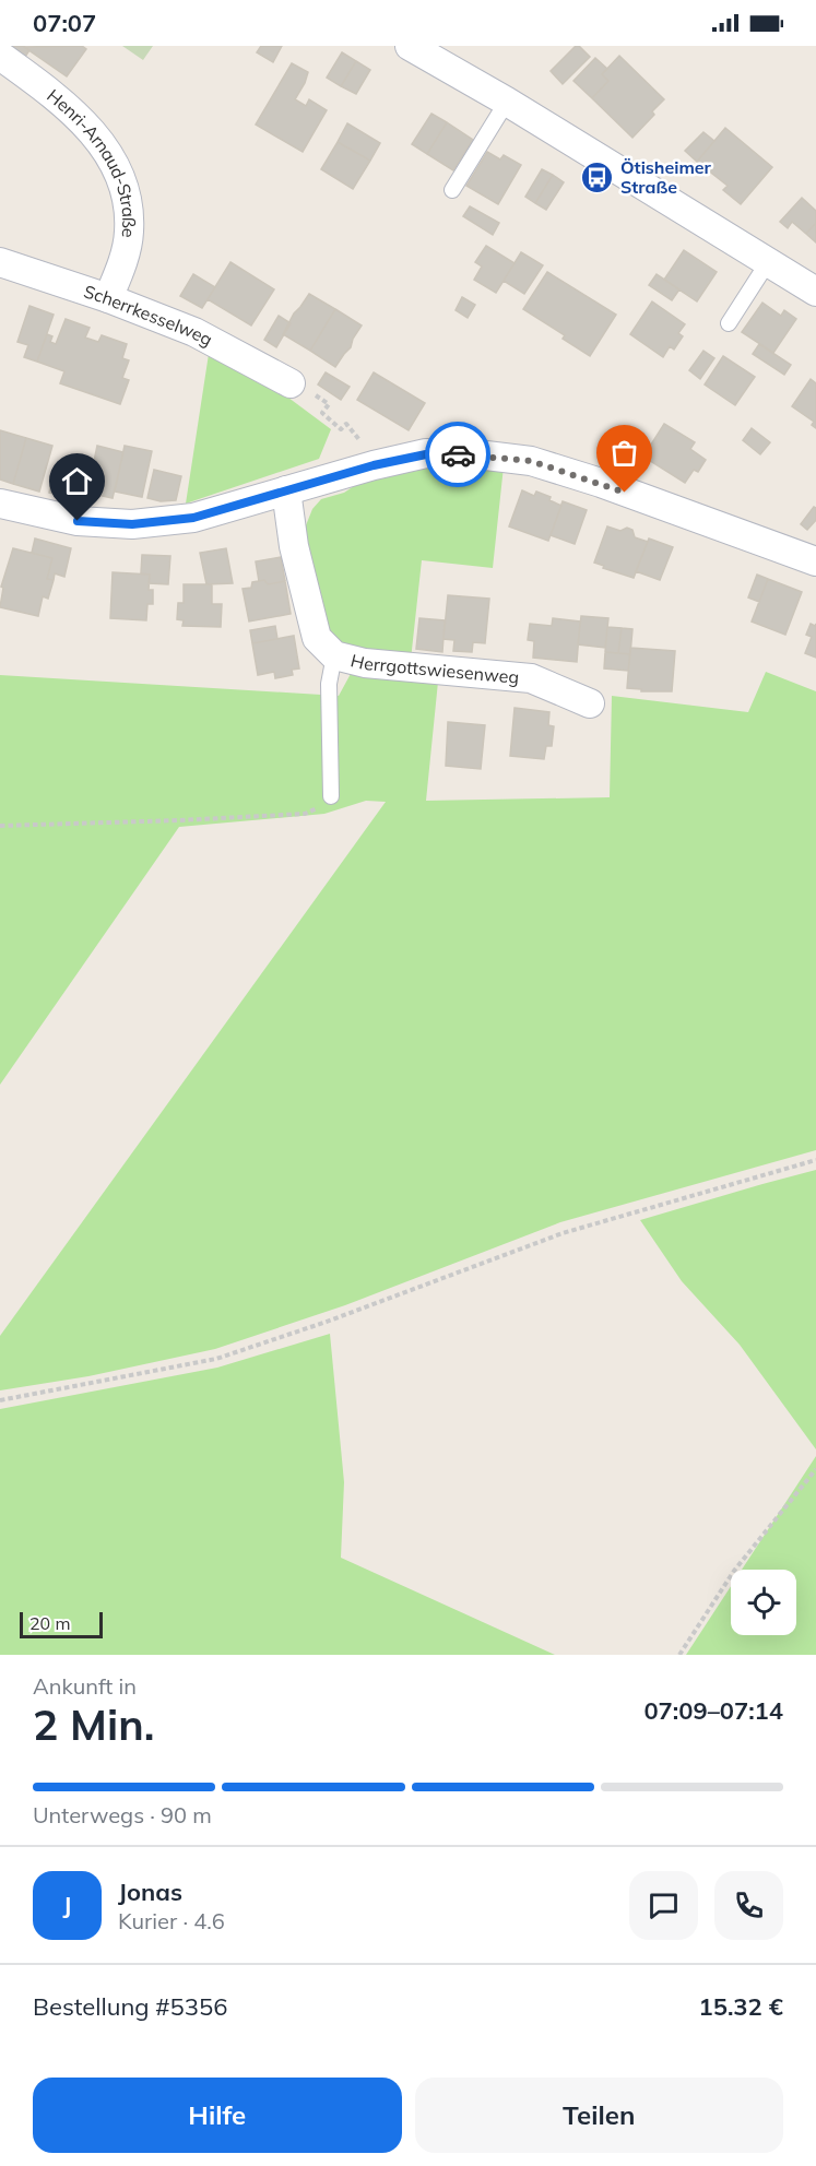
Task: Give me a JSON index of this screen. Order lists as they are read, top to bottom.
{
  "streets": {
    "street": ["Henri-Arnaud-Straße", "Scherrkesselweg", "Herrgottswiesenweg"]
  },
  "crossings": [
    ["Henri-Arnaud-Straße", "Scherrkesselweg"]
  ],
  "places": {
    "bus stop": ["Ötisheimer Straße"]
  },
  "scale_bar": "20 m",
  "page": {
    "status": "07:07",
    "scale": "20 m",
    "heading": ["2 Min.", "Ankunft in", "07:09–07:14"],
    "panel": [
      "Jonas",
      "Kurier · 4.6",
      "Bestellung #5356",
      "15.32 €"
    ],
    "bar": "Unterwegs · 90 m",
    "round": "J",
    "buttons": ["Hilfe", "Teilen"]
  }
}
